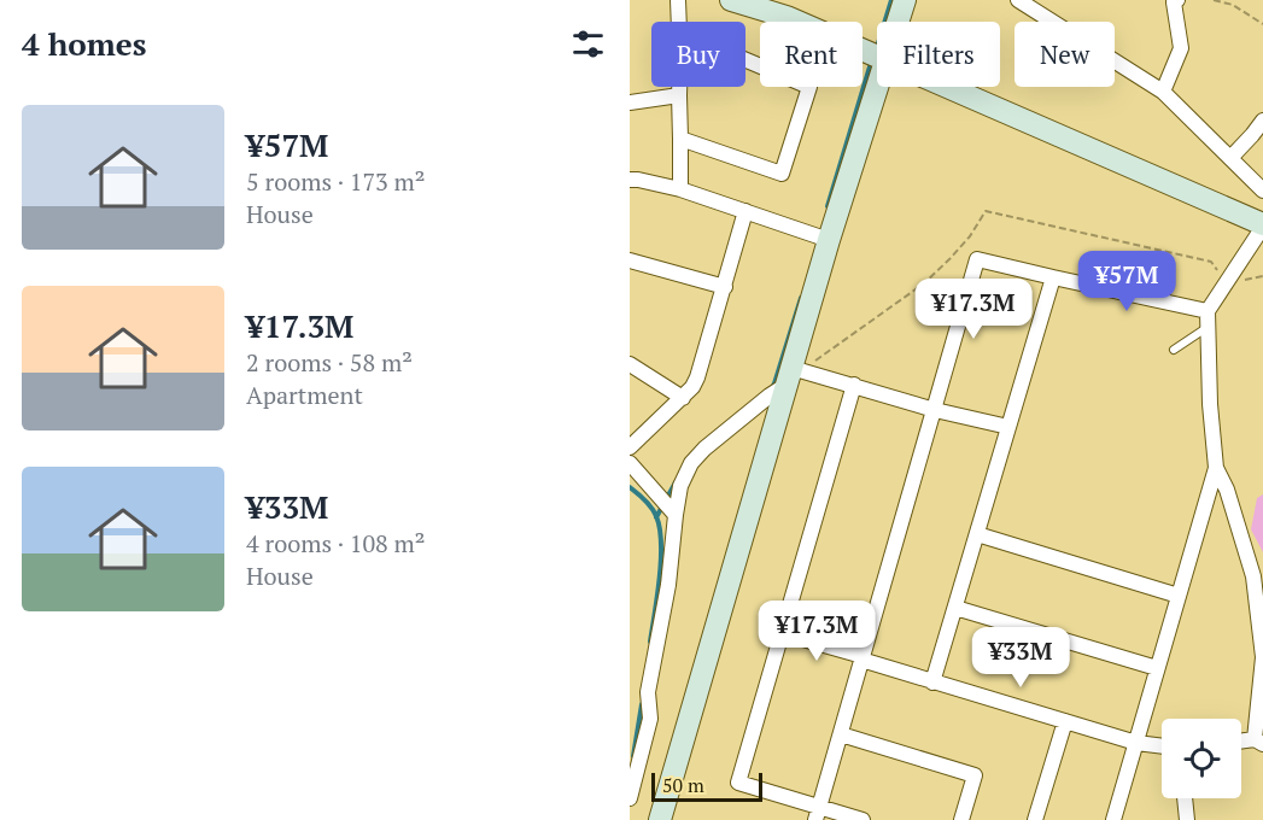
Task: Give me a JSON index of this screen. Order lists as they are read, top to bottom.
{
  "scale_bar": "50 m",
  "page": {
    "heading": "4 homes",
    "chip": [
      "Buy",
      "Rent",
      "Filters",
      "New"
    ],
    "list": [
      {
        "name": "¥57M",
        "note": "5 rooms · 173 m² · House"
      },
      {
        "name": "¥17.3M",
        "note": "2 rooms · 58 m² · Apartment"
      },
      {
        "name": "¥33M",
        "note": "4 rooms · 108 m² · House"
      }
    ],
    "price": [
      "¥57M",
      "¥17.3M",
      "¥17.3M",
      "¥33M"
    ],
    "scale": "50 m"
  }
}
